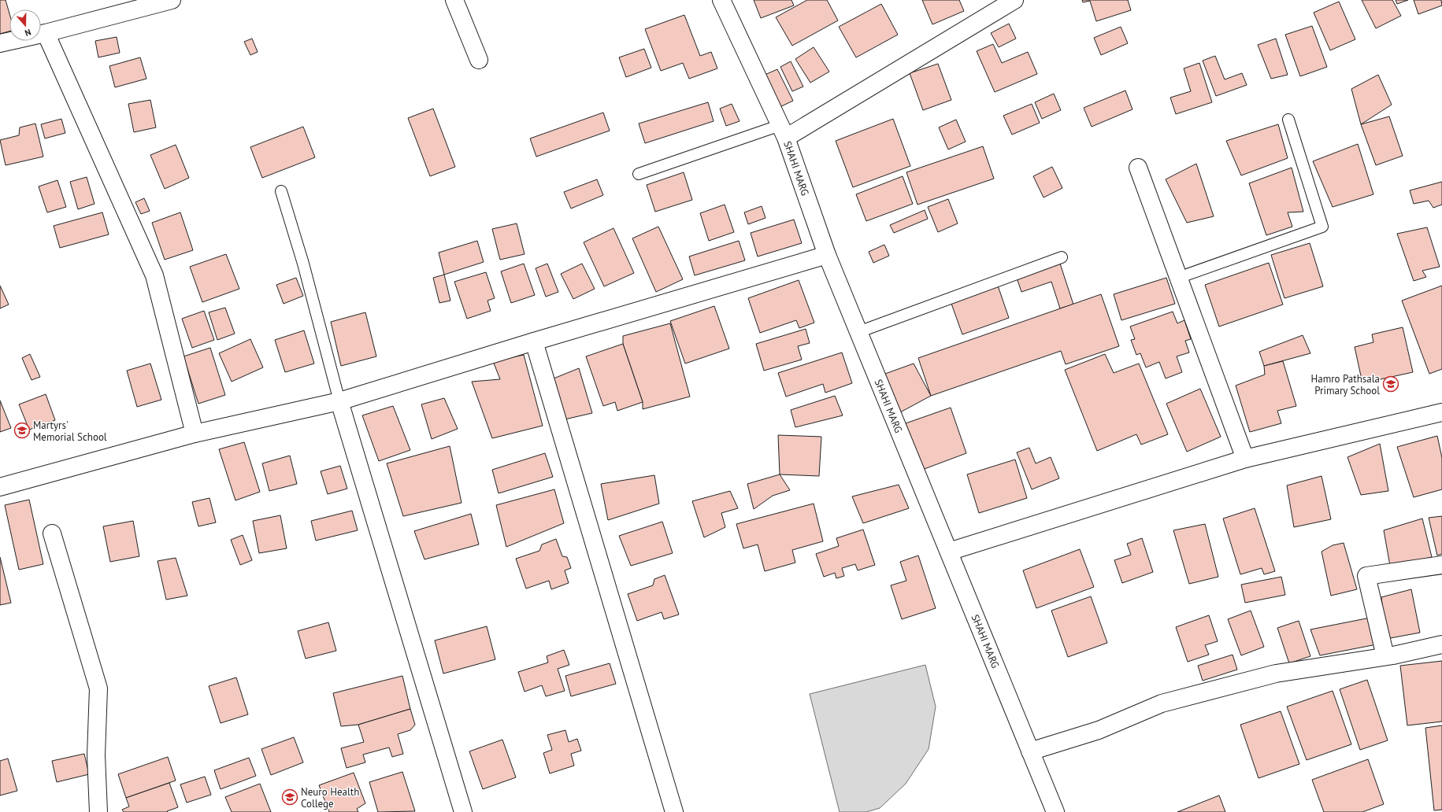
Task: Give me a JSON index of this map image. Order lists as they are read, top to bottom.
{
  "streets": {
    "street": ["SHAHI MARG"]
  },
  "places": {
    "school or university": ["Hamro Pathsala Primary School", "Martyrs' Memorial School", "Neuro Health College"]
  },
  "north": "bottom"
}
